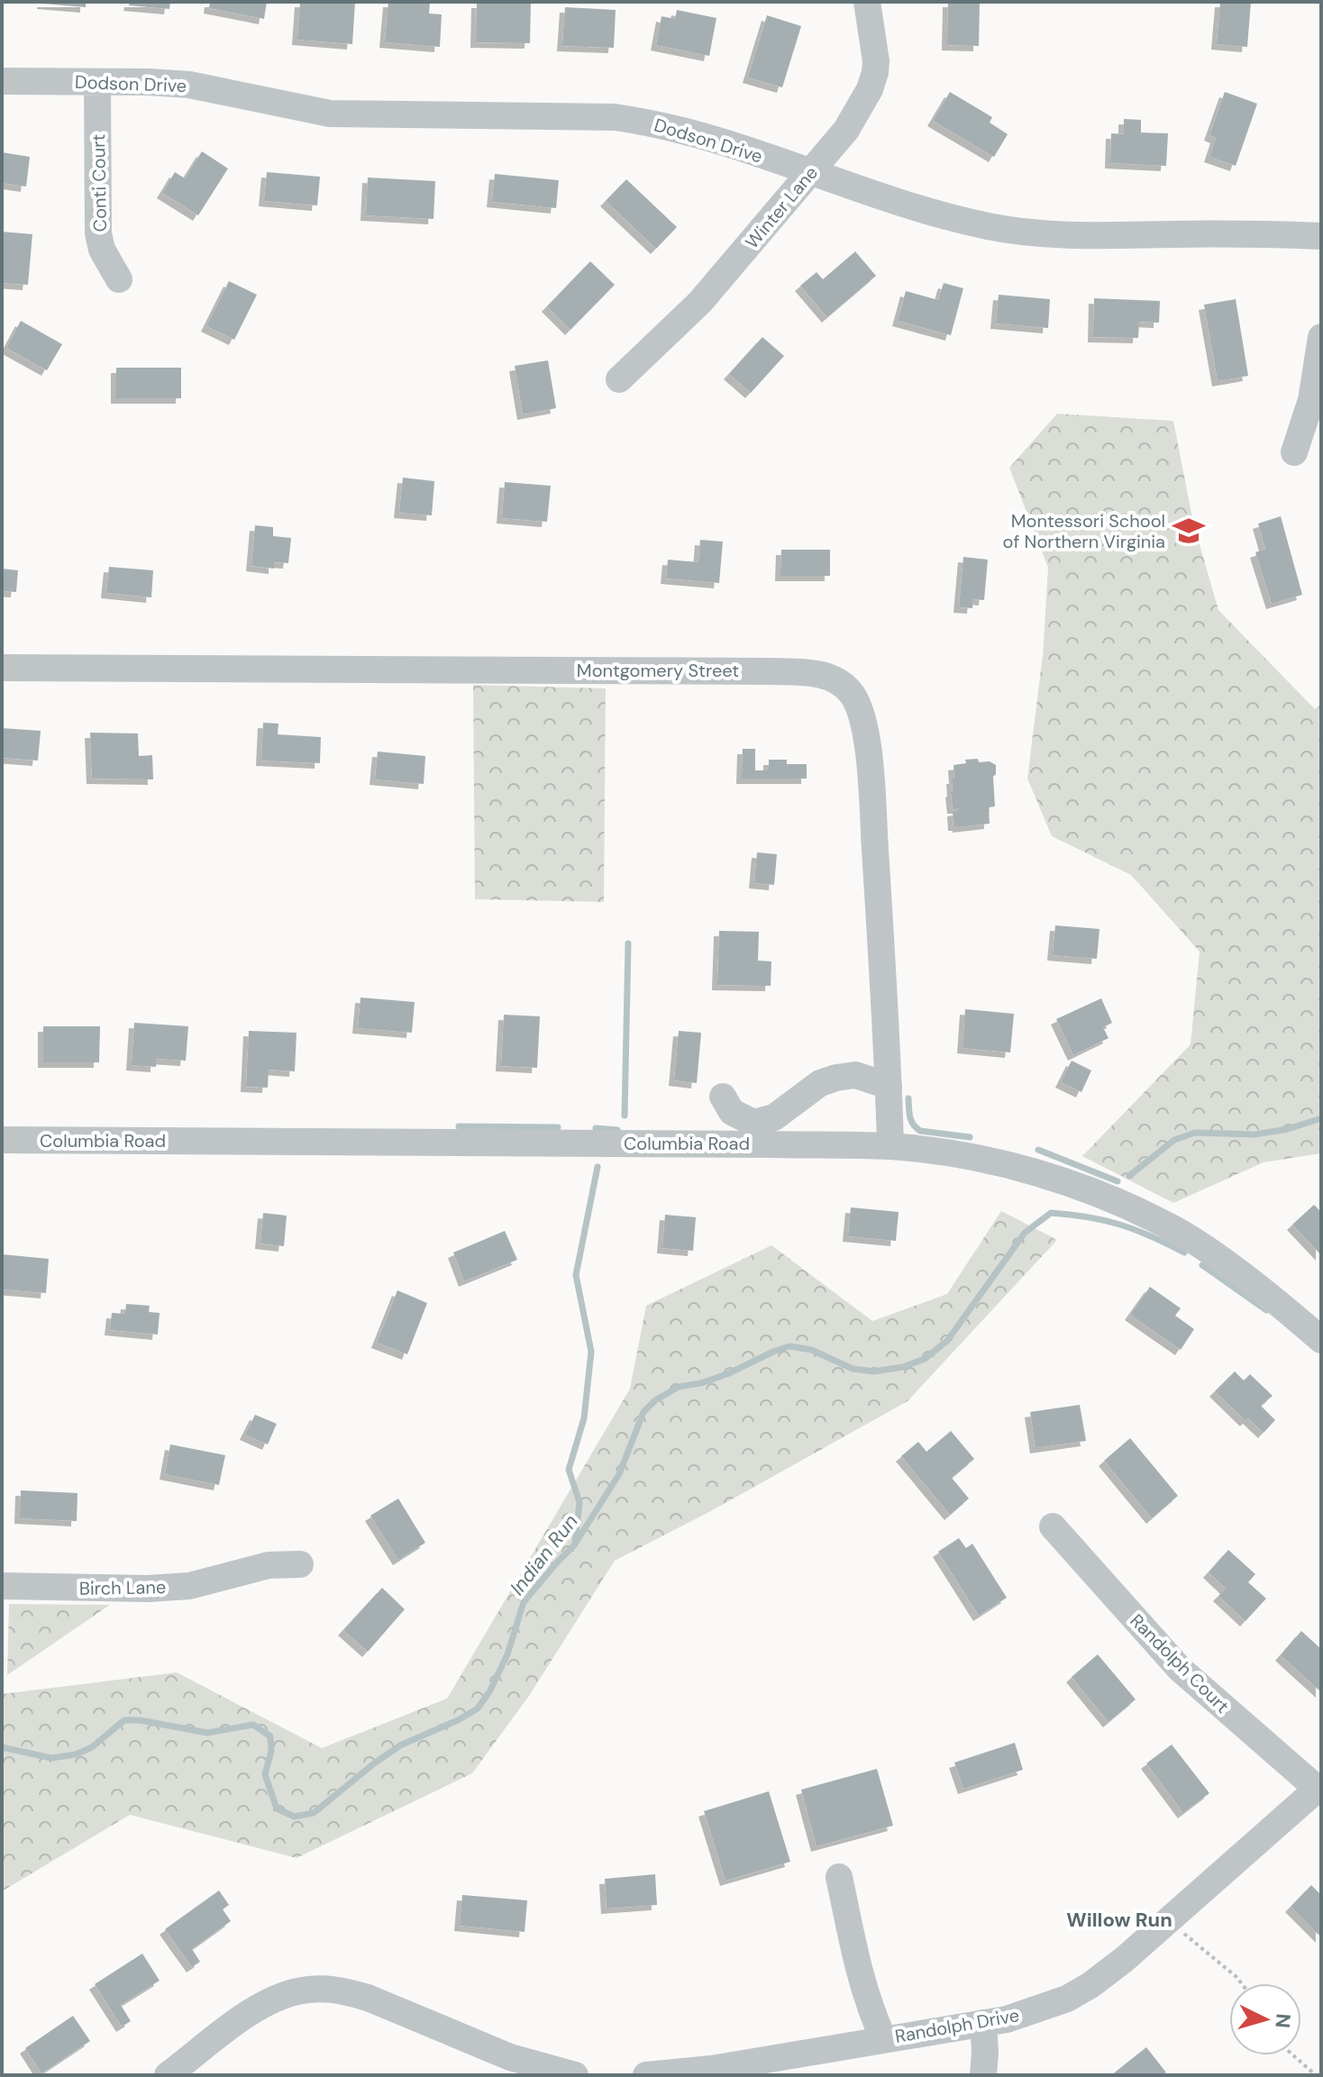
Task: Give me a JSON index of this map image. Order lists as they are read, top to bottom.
{
  "streets": {
    "street": [
      "Dodson Drive",
      "Conti Court",
      "Winter Lane",
      "Montgomery Street",
      "Columbia Road",
      "Birch Lane",
      "Randolph Court",
      "Randolph Drive"
    ]
  },
  "crossings": [
    ["Dodson Drive", "Conti Court"],
    ["Dodson Drive", "Winter Lane"],
    ["Montgomery Street", "Columbia Road"],
    ["Randolph Court", "Randolph Drive"]
  ],
  "districts": ["Willow Run"],
  "water": ["Indian Run"],
  "places": {
    "school or university": ["Montessori School of Northern Virginia"]
  },
  "north": "right"
}
